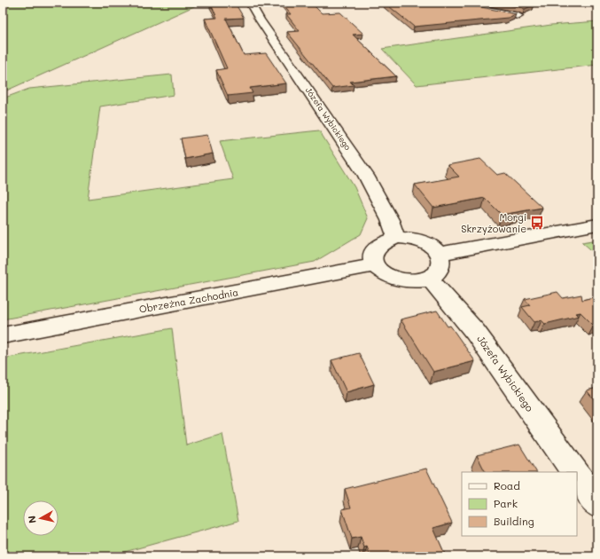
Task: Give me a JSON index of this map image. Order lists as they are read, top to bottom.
{
  "streets": {
    "street": ["Józefa Wybickiego", "Obrzeżna Zachodnia"]
  },
  "crossings": [
    ["Józefa Wybickiego", "Obrzeżna Zachodnia"]
  ],
  "places": {
    "bus stop": ["Morgi Skrzyżowanie"]
  },
  "legend": ["Road", "Park", "Building"],
  "north": "left"
}
